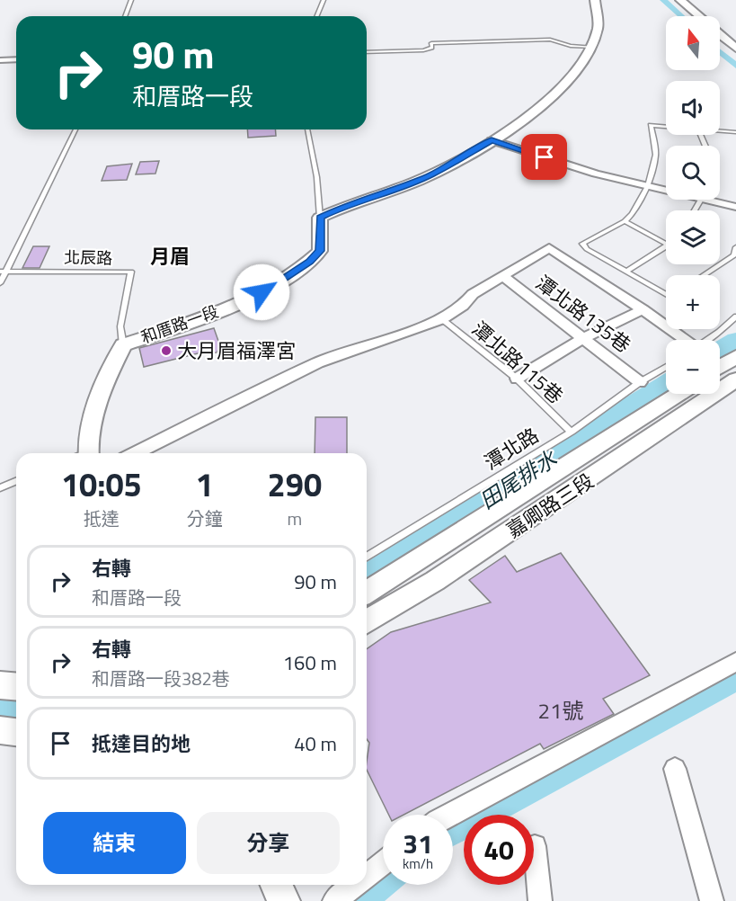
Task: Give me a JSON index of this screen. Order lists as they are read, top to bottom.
{
  "streets": {
    "street": ["潭北路135巷", "和厝路一段", "嘉卿路三段"],
    "lane": ["北辰路", "潭北路115巷", "潭北路"]
  },
  "crossings": [
    ["北辰路", "和厝路一段"],
    ["潭北路135巷", "潭北路"],
    ["潭北路115巷", "潭北路"]
  ],
  "districts": ["月眉"],
  "water": ["田尾排水"],
  "places": ["大月眉福澤宮"],
  "house_numbers": ["21號"],
  "north": "top",
  "page": {
    "map_buttons": ["+", "−"],
    "turn": ["90 m", "和厝路一段"],
    "eta": [
      "10:05",
      "抵達",
      "1",
      "分鐘",
      "290",
      "m"
    ],
    "list": [
      {
        "name": "右轉",
        "note": "和厝路一段",
        "value": "90 m"
      },
      {
        "name": "右轉",
        "note": "和厝路一段382巷",
        "value": "160 m"
      },
      {
        "name": "抵達目的地",
        "value": "40 m"
      }
    ],
    "buttons": ["結束", "分享"],
    "speed": "31 km/h",
    "limit": "40"
  }
}
